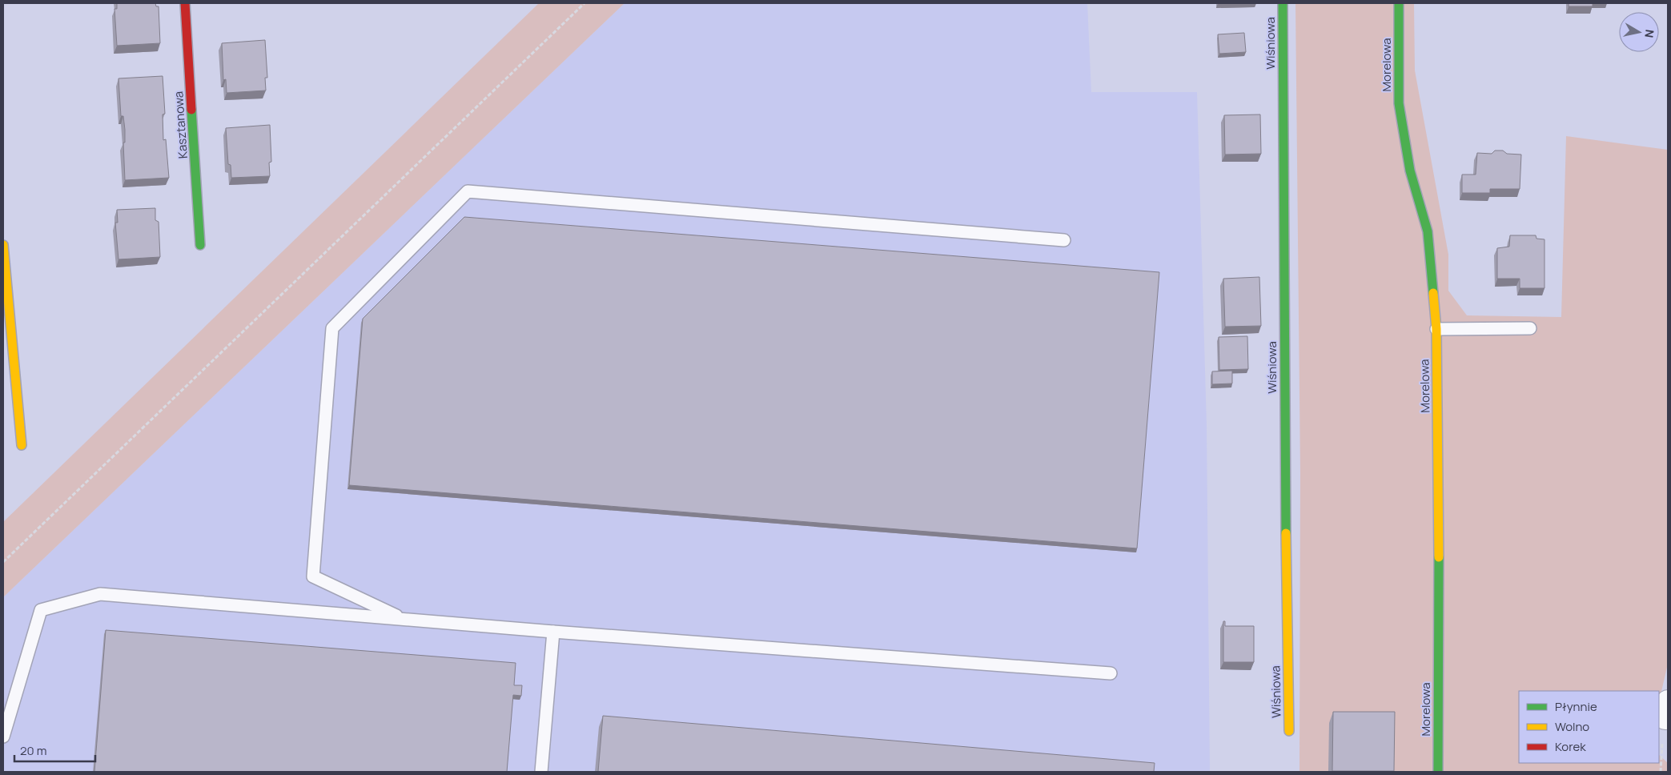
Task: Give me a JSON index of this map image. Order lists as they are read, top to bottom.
{
  "streets": {
    "street": ["Wiśniowa", "Morelowa", "Kasztanowa"]
  },
  "legend": ["Płynnie", "Wolno", "Korek"],
  "scale_bar": "20 m",
  "north": "right"
}
